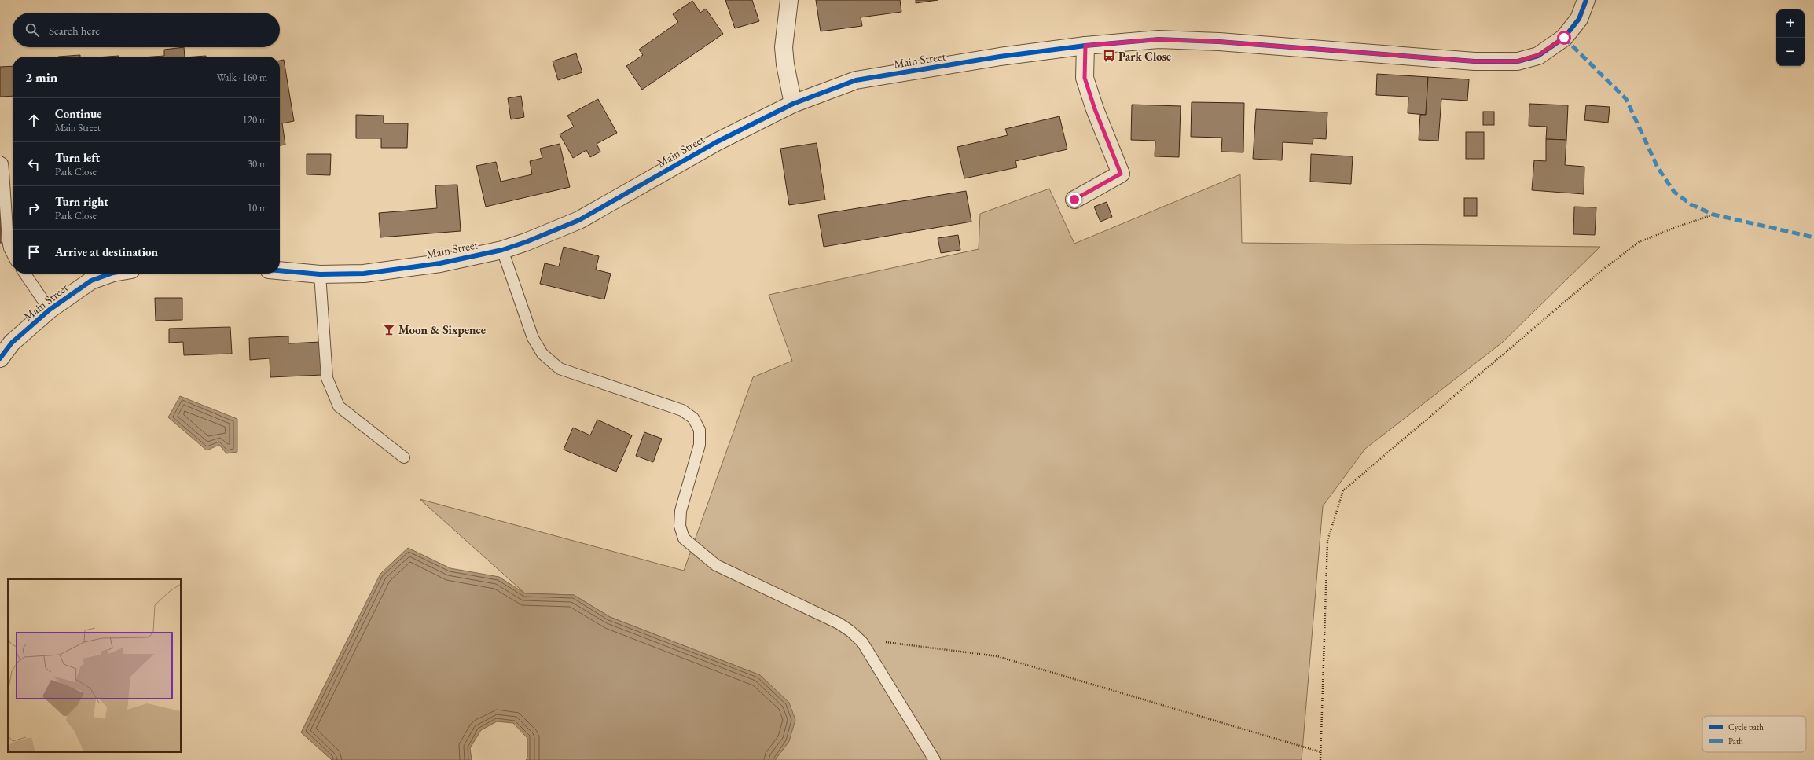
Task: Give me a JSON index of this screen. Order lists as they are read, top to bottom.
{
  "streets": {
    "street": ["Main Street"]
  },
  "places": {
    "bus stop": ["Park Close"],
    "bar": ["Moon & Sixpence"]
  },
  "legend": ["Cycle path", "Path"],
  "page": {
    "map_buttons": ["+", "−"],
    "search": "Search here",
    "heading": ["2 min", "Walk · 160 m"],
    "list": [
      ["Continue", "Main Street", "120 m"],
      ["Turn left", "Park Close", "30 m"],
      ["Turn right", "Park Close", "10 m"],
      "Arrive at destination"
    ]
  }
}
